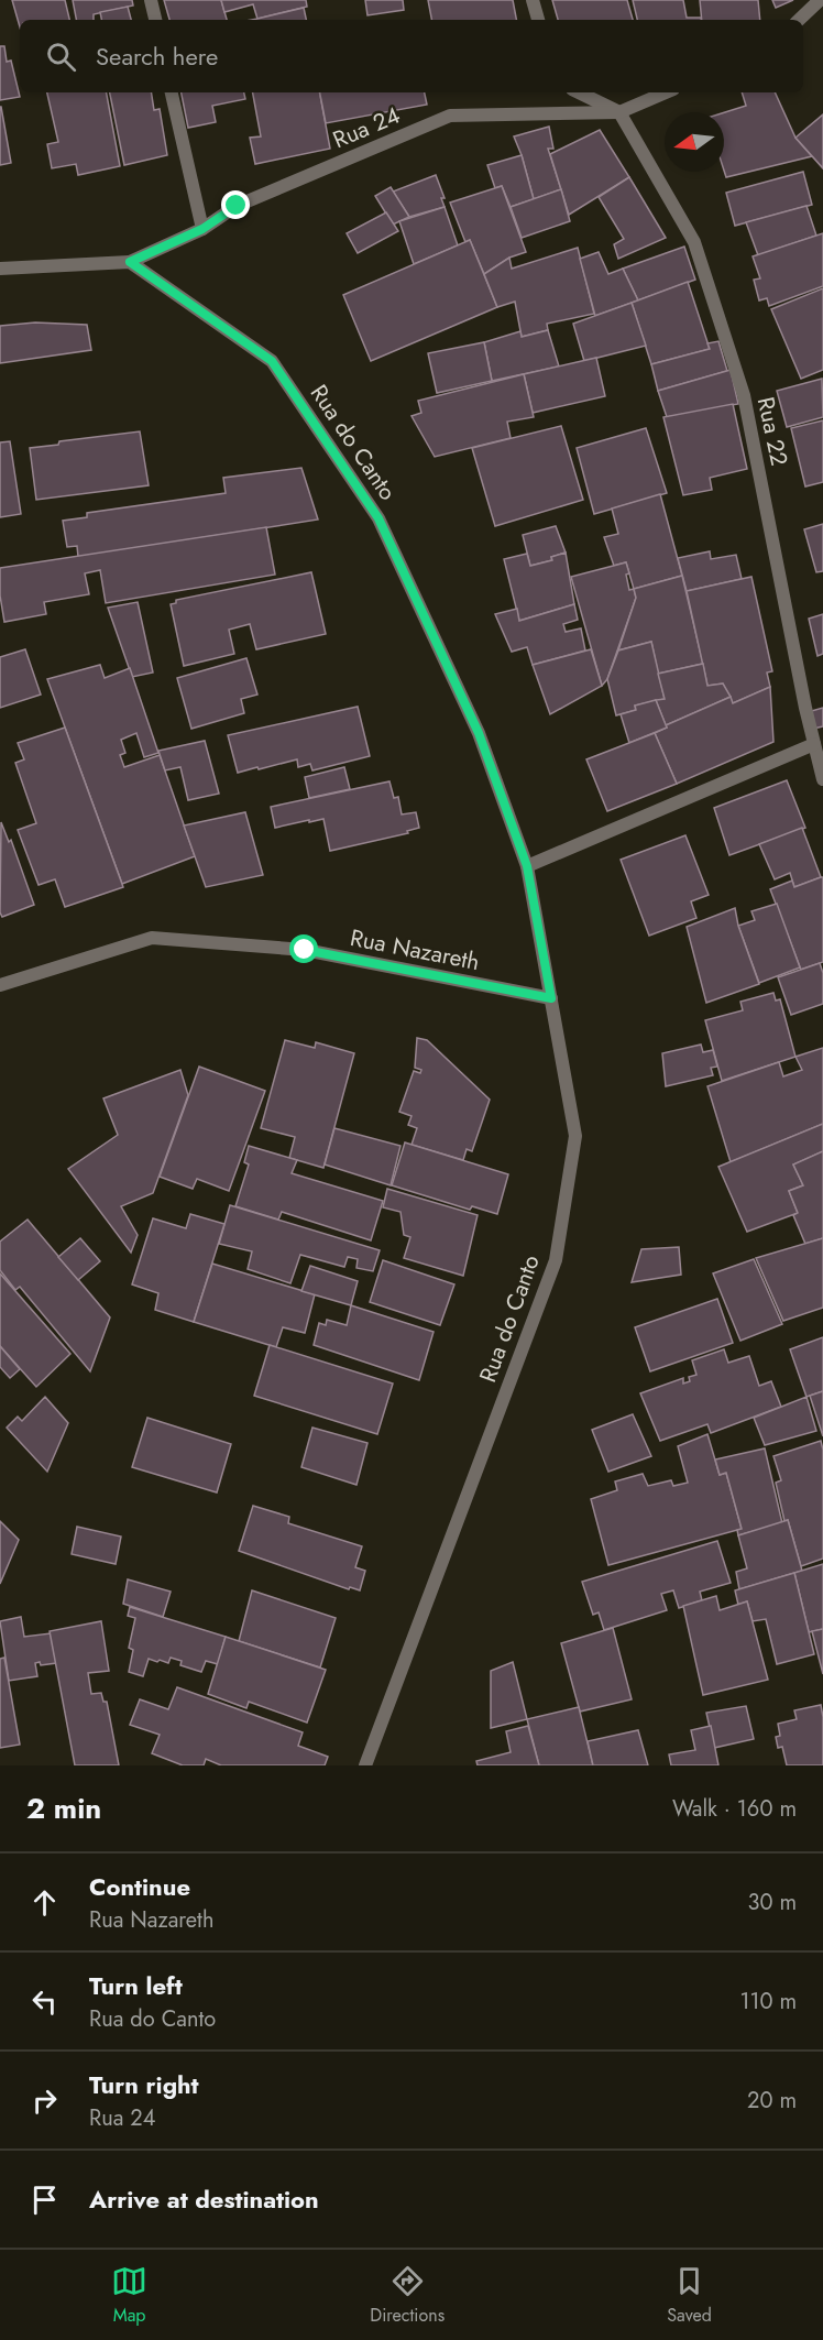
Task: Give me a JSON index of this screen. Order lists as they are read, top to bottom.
{
  "streets": {
    "street": [
      "Rua 24",
      "Rua 22",
      "Rua do Canto",
      "Rua Nazareth"
    ]
  },
  "crossings": [
    ["Rua 24", "Rua 22"],
    ["Rua 24", "Rua do Canto"],
    ["Rua do Canto", "Rua Nazareth"]
  ],
  "north": "left",
  "page": {
    "search": "Search here",
    "heading": ["2 min", "Walk · 160 m"],
    "list": [
      ["Continue", "Rua Nazareth", "30 m"],
      ["Turn left", "Rua do Canto", "110 m"],
      ["Turn right", "Rua 24", "20 m"],
      "Arrive at destination"
    ],
    "nav": ["Map", "Directions", "Saved"]
  }
}
